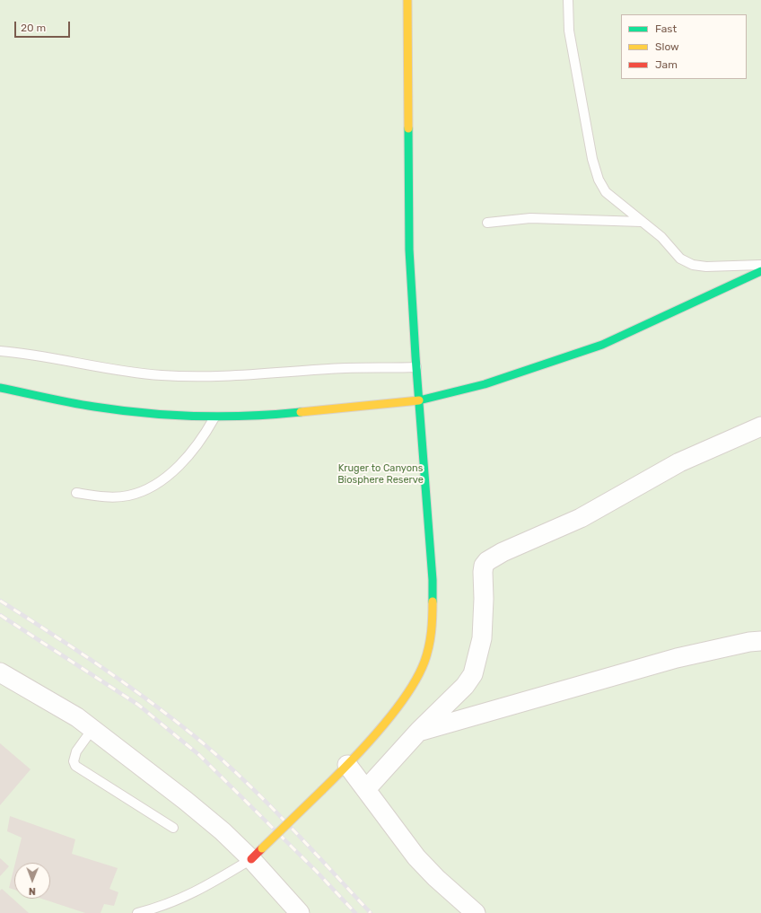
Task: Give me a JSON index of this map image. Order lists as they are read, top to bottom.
{
  "parks": ["Kruger to Canyons Biosphere Reserve"],
  "legend": ["Fast", "Slow", "Jam"],
  "scale_bar": "20 m",
  "north": "bottom"
}
